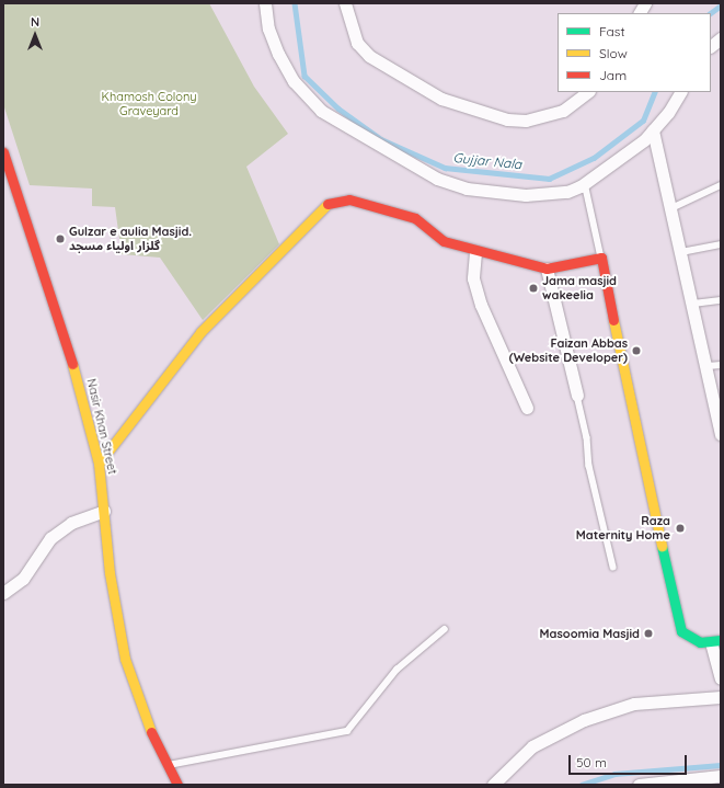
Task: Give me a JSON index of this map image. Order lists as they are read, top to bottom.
{
  "streets": {
    "street": ["Nasir Khan Street"]
  },
  "water": ["Gujjar Nala"],
  "parks": ["Khamosh Colony Graveyard"],
  "places": [
    "Gulzar e aulia Masjid. گلزار اولیاء مسجد",
    "Jama masjid wakeelia",
    "Faizan Abbas (Website Developer)",
    "Raza Maternity Home",
    "Masoomia Masjid"
  ],
  "legend": ["Fast", "Slow", "Jam"],
  "scale_bar": "50 m",
  "north": "top"
}
